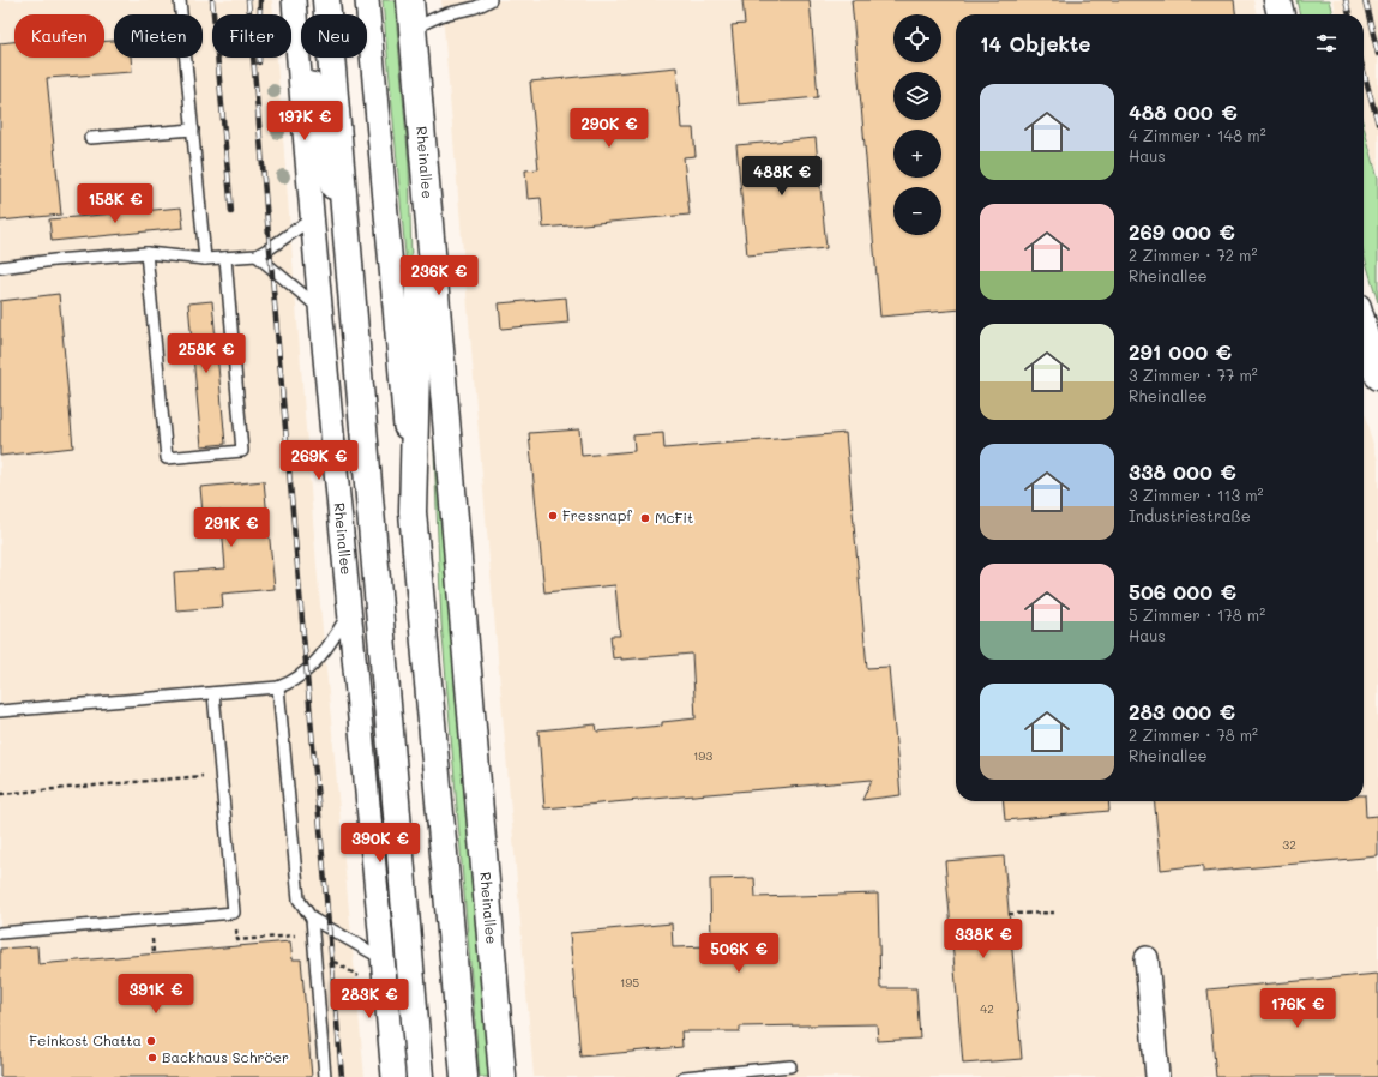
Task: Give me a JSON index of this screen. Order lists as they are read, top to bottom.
{
  "streets": {
    "main road": ["Rheinallee"]
  },
  "places": [
    "Fressnapf",
    "McFit",
    "Feinkost Chatta",
    "Backhaus Schröer"
  ],
  "house_numbers": [
    "193",
    "32",
    "195",
    "42"
  ],
  "page": {
    "map_buttons": ["+", "−"],
    "chip": [
      "Kaufen",
      "Mieten",
      "Filter",
      "Neu"
    ],
    "heading": "14 Objekte",
    "list": [
      {
        "name": "488 000 €",
        "note": "4 Zimmer · 148 m² · Haus"
      },
      {
        "name": "269 000 €",
        "note": "2 Zimmer · 72 m² · Rheinallee"
      },
      {
        "name": "291 000 €",
        "note": "3 Zimmer · 77 m² · Rheinallee"
      },
      {
        "name": "338 000 €",
        "note": "3 Zimmer · 113 m² · Industriestraße"
      },
      {
        "name": "506 000 €",
        "note": "5 Zimmer · 178 m² · Haus"
      },
      {
        "name": "283 000 €",
        "note": "2 Zimmer · 78 m² · Rheinallee"
      }
    ],
    "price": [
      "197K €",
      "290K €",
      "488K €",
      "158K €",
      "236K €",
      "258K €",
      "269K €",
      "291K €",
      "390K €",
      "338K €",
      "506K €",
      "391K €",
      "283K €",
      "176K €"
    ]
  }
}
